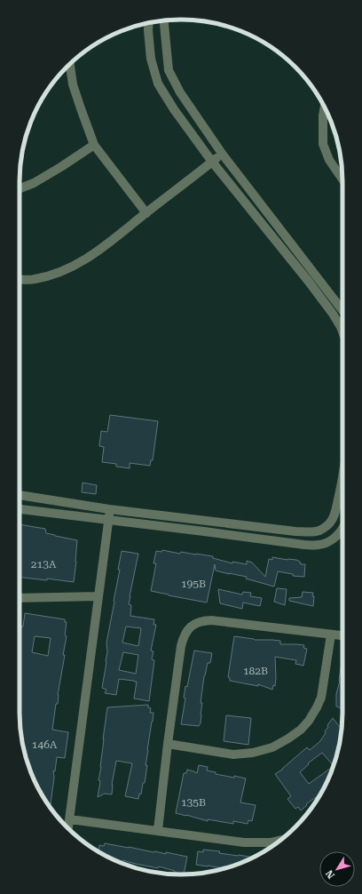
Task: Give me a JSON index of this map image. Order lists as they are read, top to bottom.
{
  "house_numbers": [
    "213A",
    "195B",
    "182B",
    "146A",
    "135B"
  ],
  "north": "bottom left"
}
